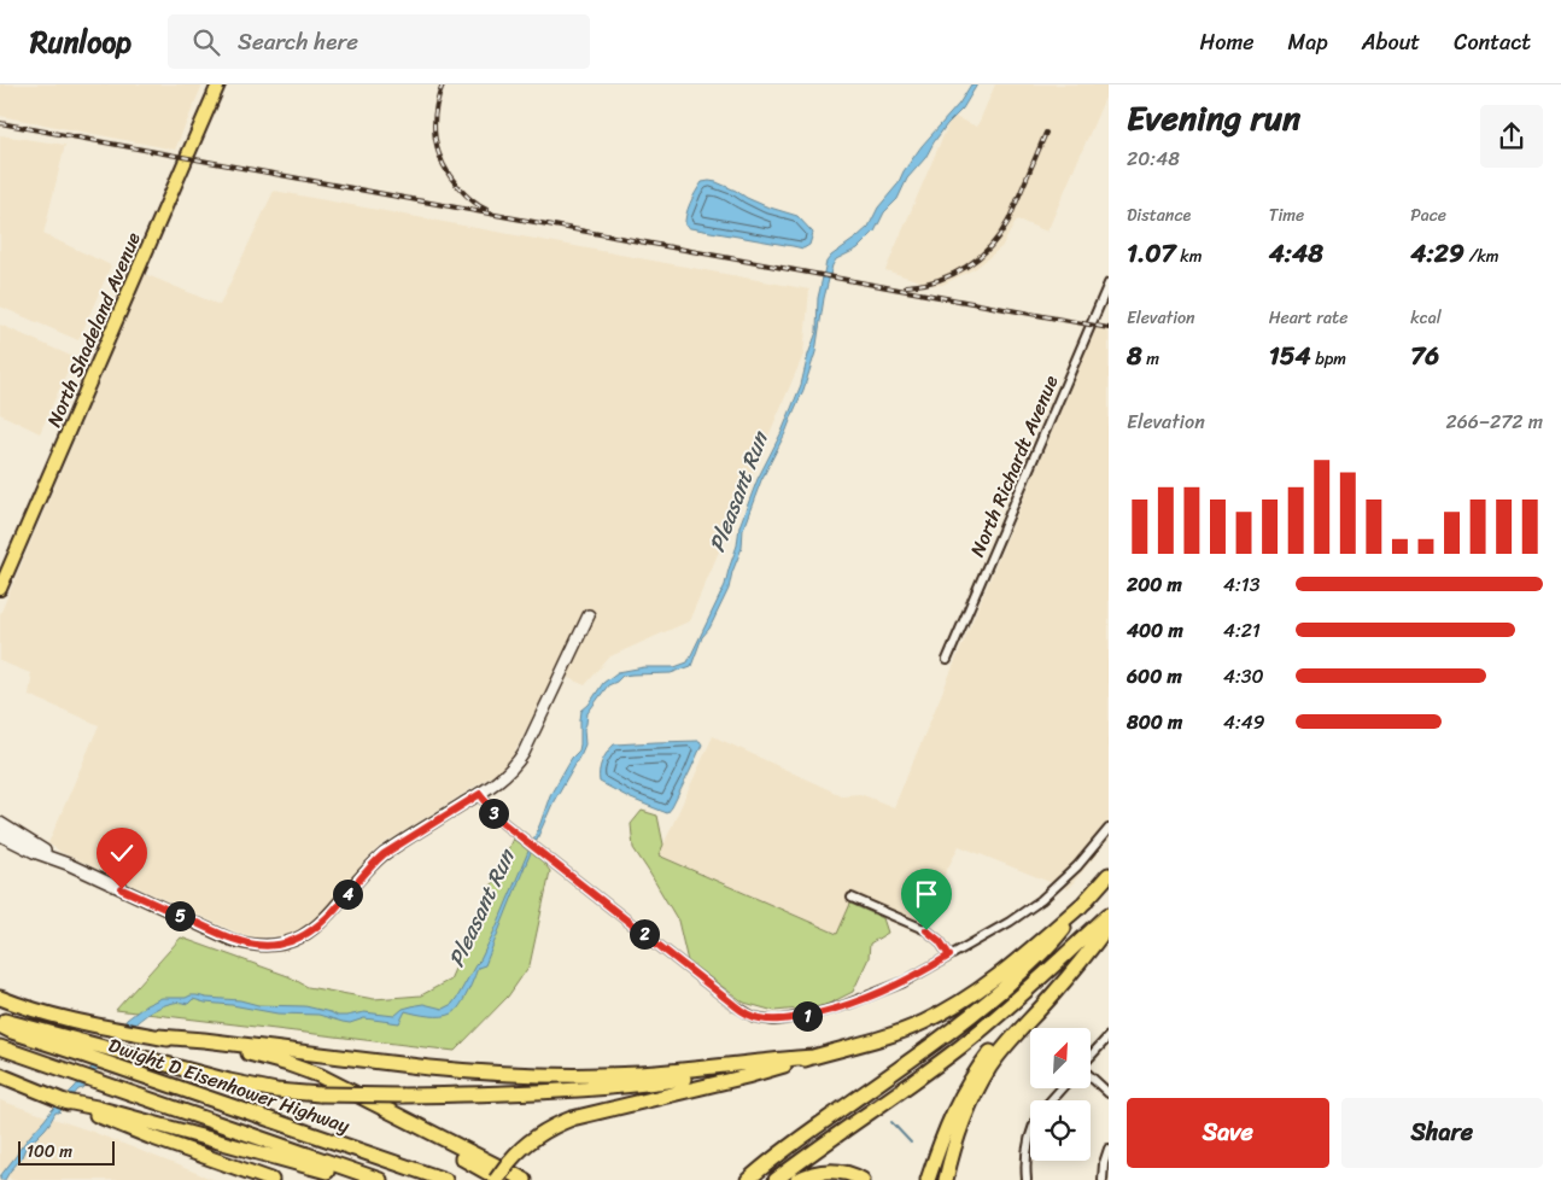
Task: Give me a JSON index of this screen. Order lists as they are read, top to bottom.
{
  "streets": {
    "highway": ["Dwight D Eisenhower Highway"],
    "main road": ["North Shadeland Avenue"],
    "street": ["North Richardt Avenue"]
  },
  "water": ["Pleasant Run"],
  "scale_bar": "100 m",
  "north": "top right",
  "page": {
    "header": "Runloop",
    "search": "Search here",
    "nav": [
      "Home",
      "Map",
      "About",
      "Contact"
    ],
    "heading": ["Evening run", "20:48"],
    "stats": [
      ["Distance", "1.07 km"],
      ["Time", "4:48"],
      ["Pace", "4:29 /km"],
      ["Elevation", "8 m"],
      ["Heart rate", "154 bpm"],
      ["kcal", "76"]
    ],
    "chart": ["Elevation", "266–272 m"],
    "list": [
      {
        "name": "200 m",
        "note": "4:13"
      },
      {
        "name": "400 m",
        "note": "4:21"
      },
      {
        "name": "600 m",
        "note": "4:30"
      },
      {
        "name": "800 m",
        "note": "4:49"
      }
    ],
    "pins": [
      "3",
      "4",
      "5",
      "2",
      "1"
    ],
    "buttons": ["Save", "Share"],
    "scale": "100 m"
  }
}
